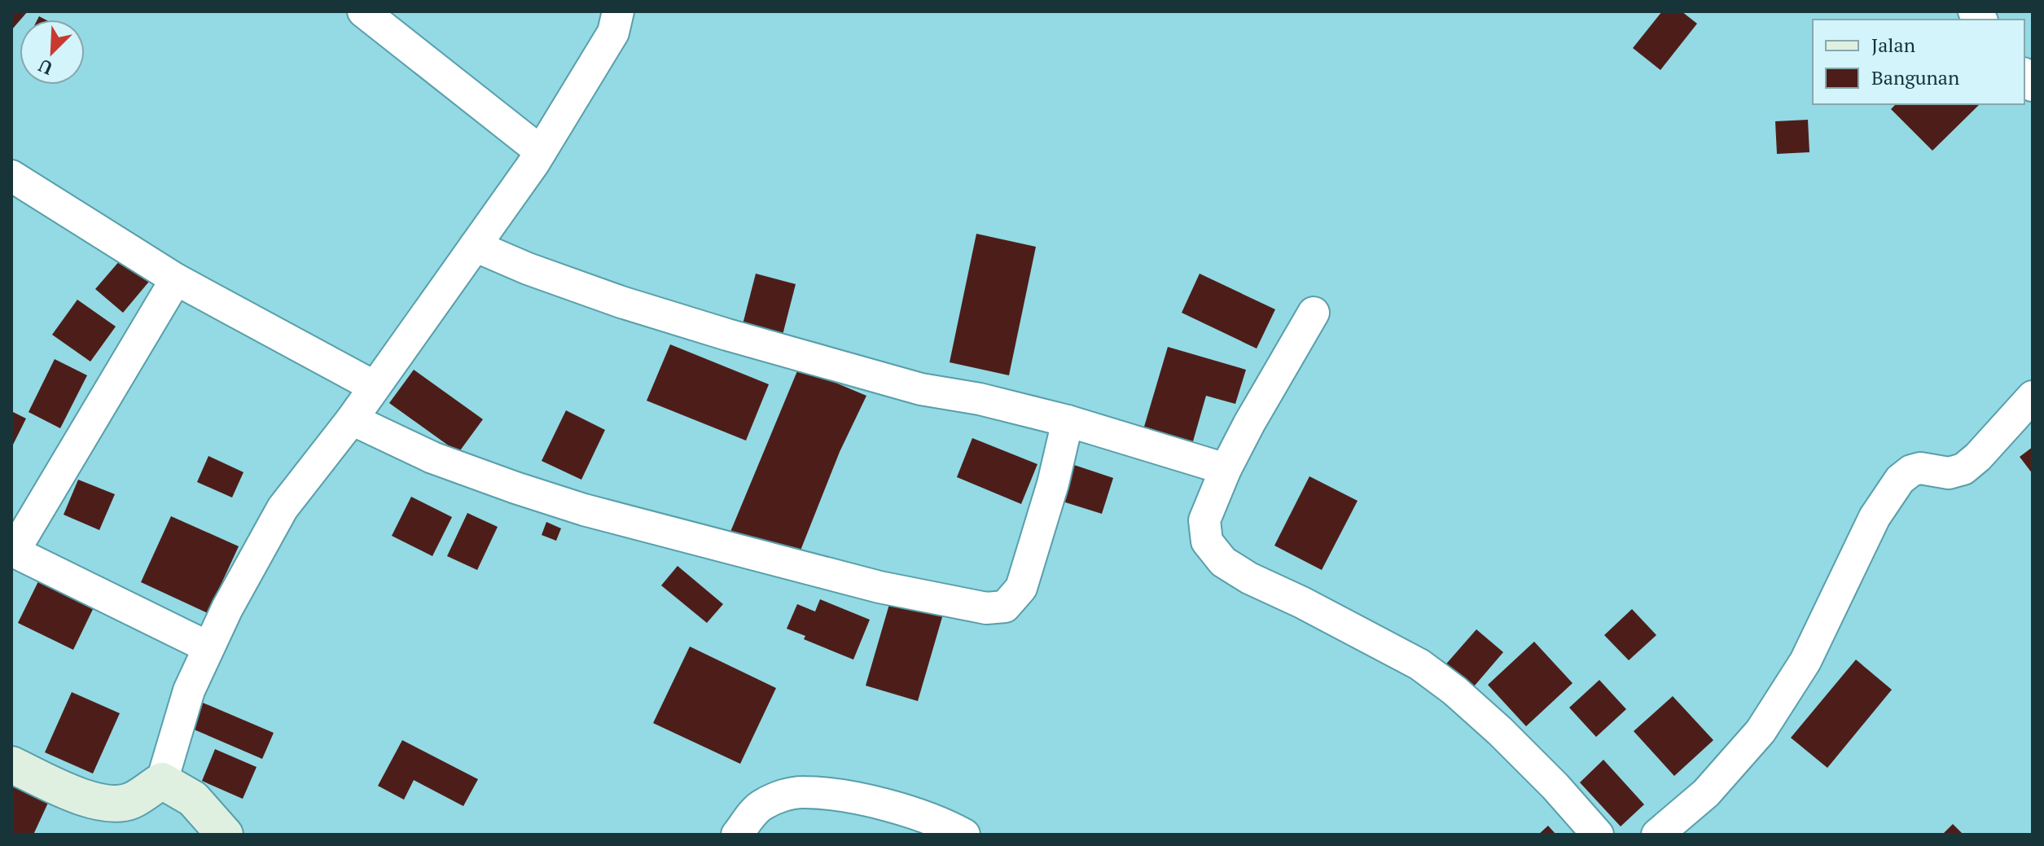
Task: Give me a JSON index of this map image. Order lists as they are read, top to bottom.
{
  "legend": ["Jalan", "Bangunan"],
  "north": "bottom left"
}
